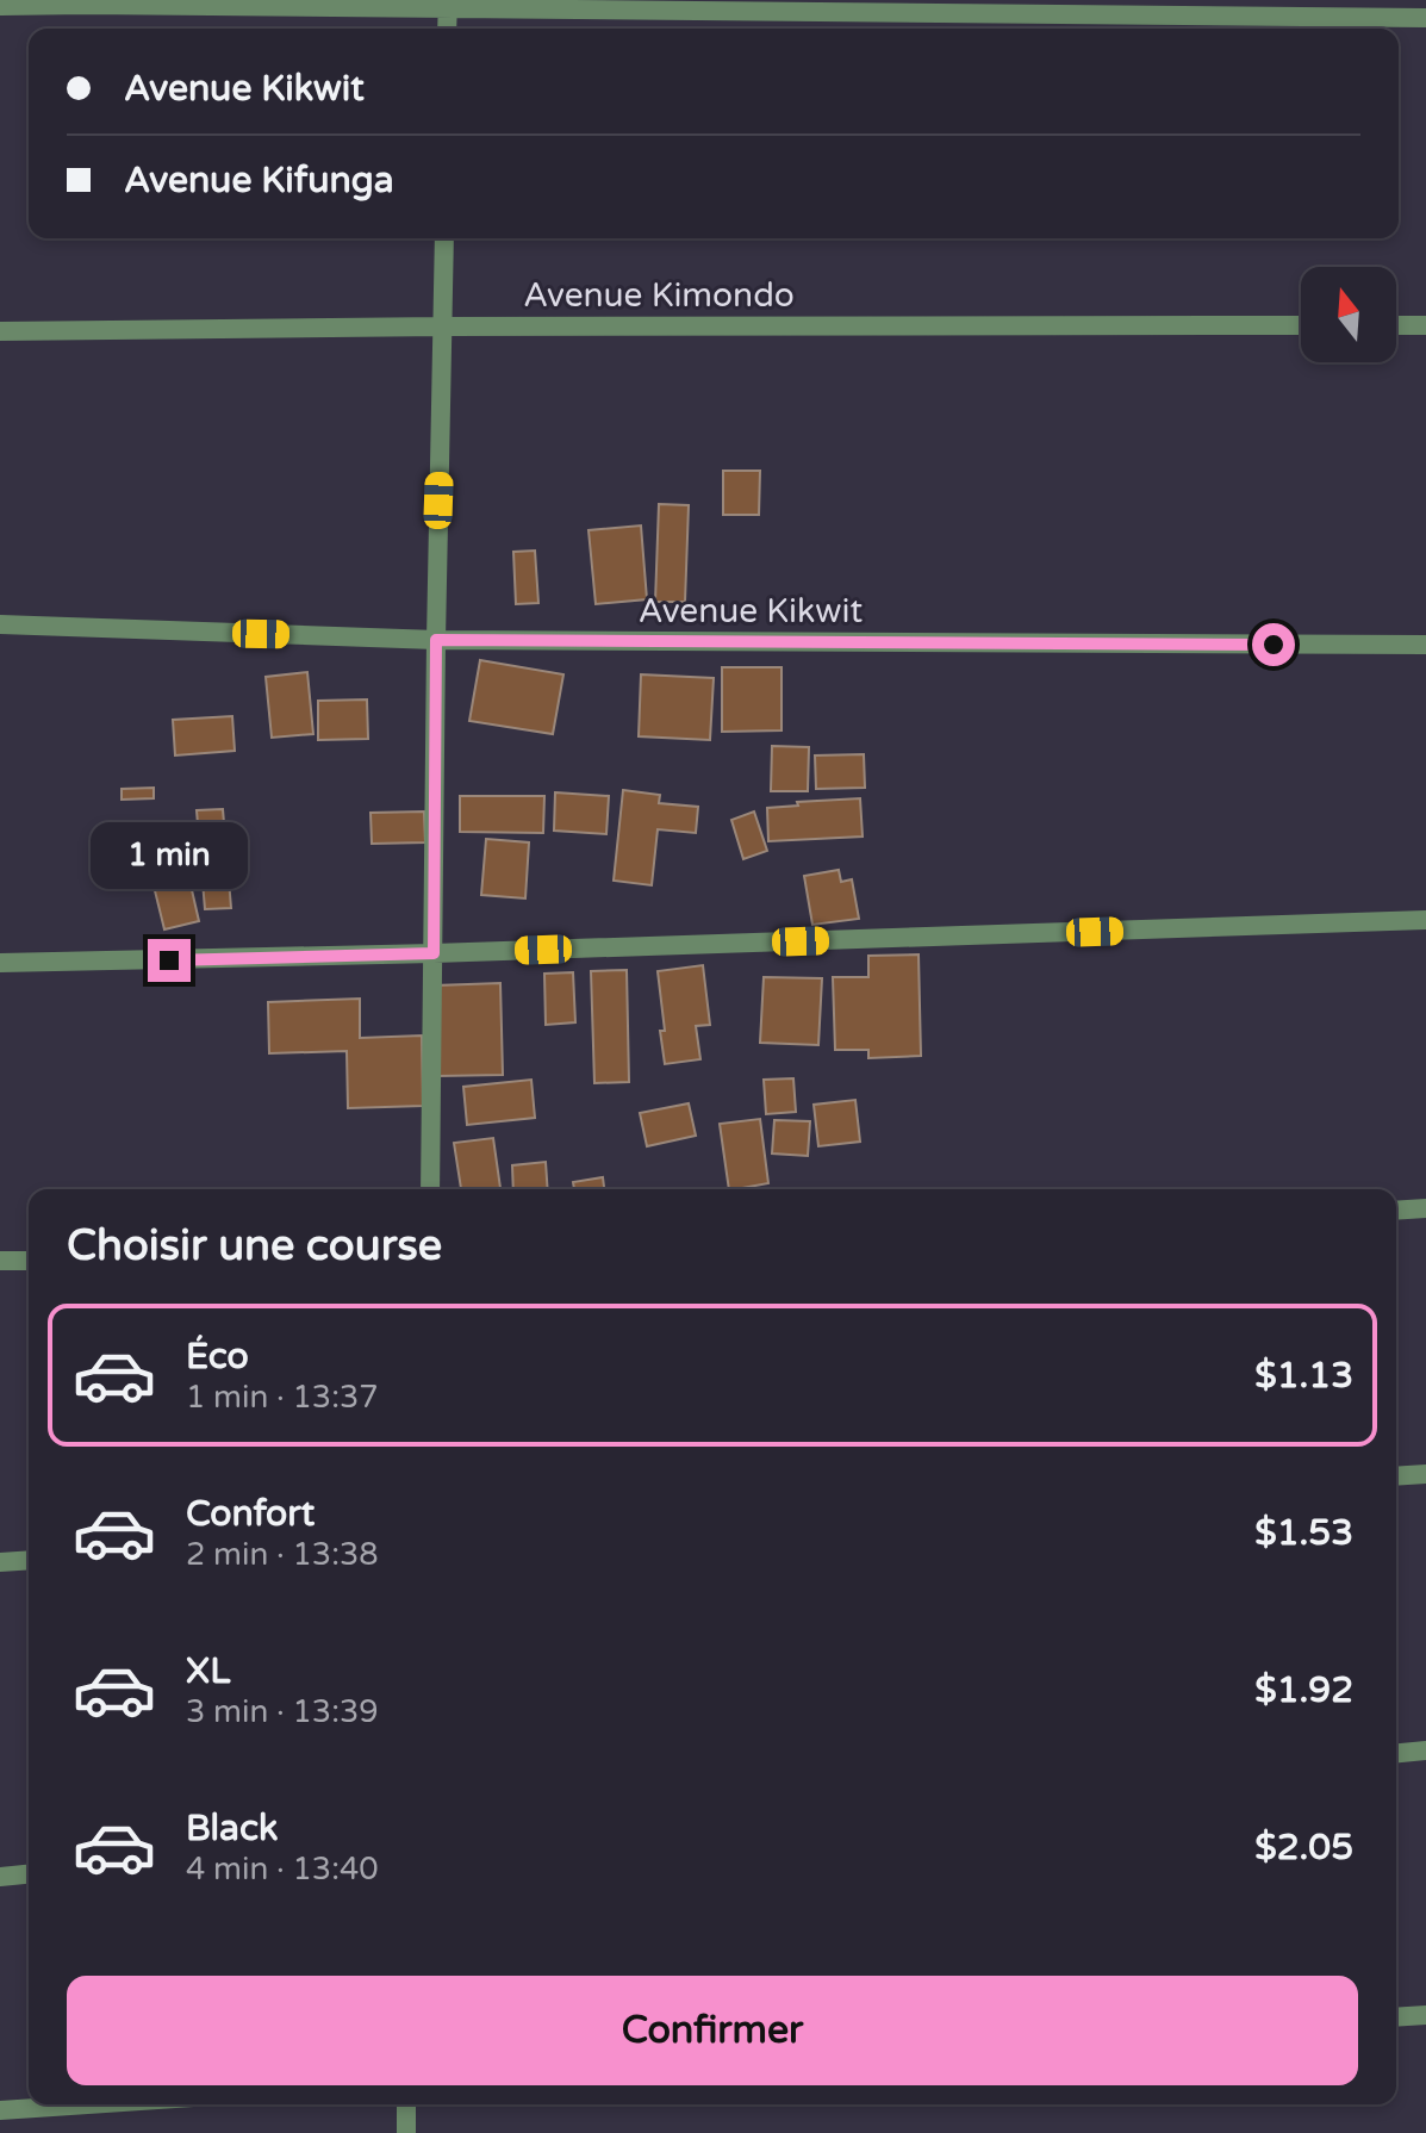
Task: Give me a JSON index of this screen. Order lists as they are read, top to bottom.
{
  "streets": {
    "street": ["Avenue Kimondo", "Avenue Kikwit"]
  },
  "north": "top",
  "page": {
    "banner": ["Avenue Kikwit", "Avenue Kifunga"],
    "bubble": "1 min",
    "heading": "Choisir une course",
    "list": [
      {
        "name": "Éco",
        "note": "1 min · 13:37",
        "value": "$1.13"
      },
      {
        "name": "Confort",
        "note": "2 min · 13:38",
        "value": "$1.53"
      },
      {
        "name": "XL",
        "note": "3 min · 13:39",
        "value": "$1.92"
      },
      {
        "name": "Black",
        "note": "4 min · 13:40",
        "value": "$2.05"
      }
    ],
    "buttons": "Confirmer"
  }
}
